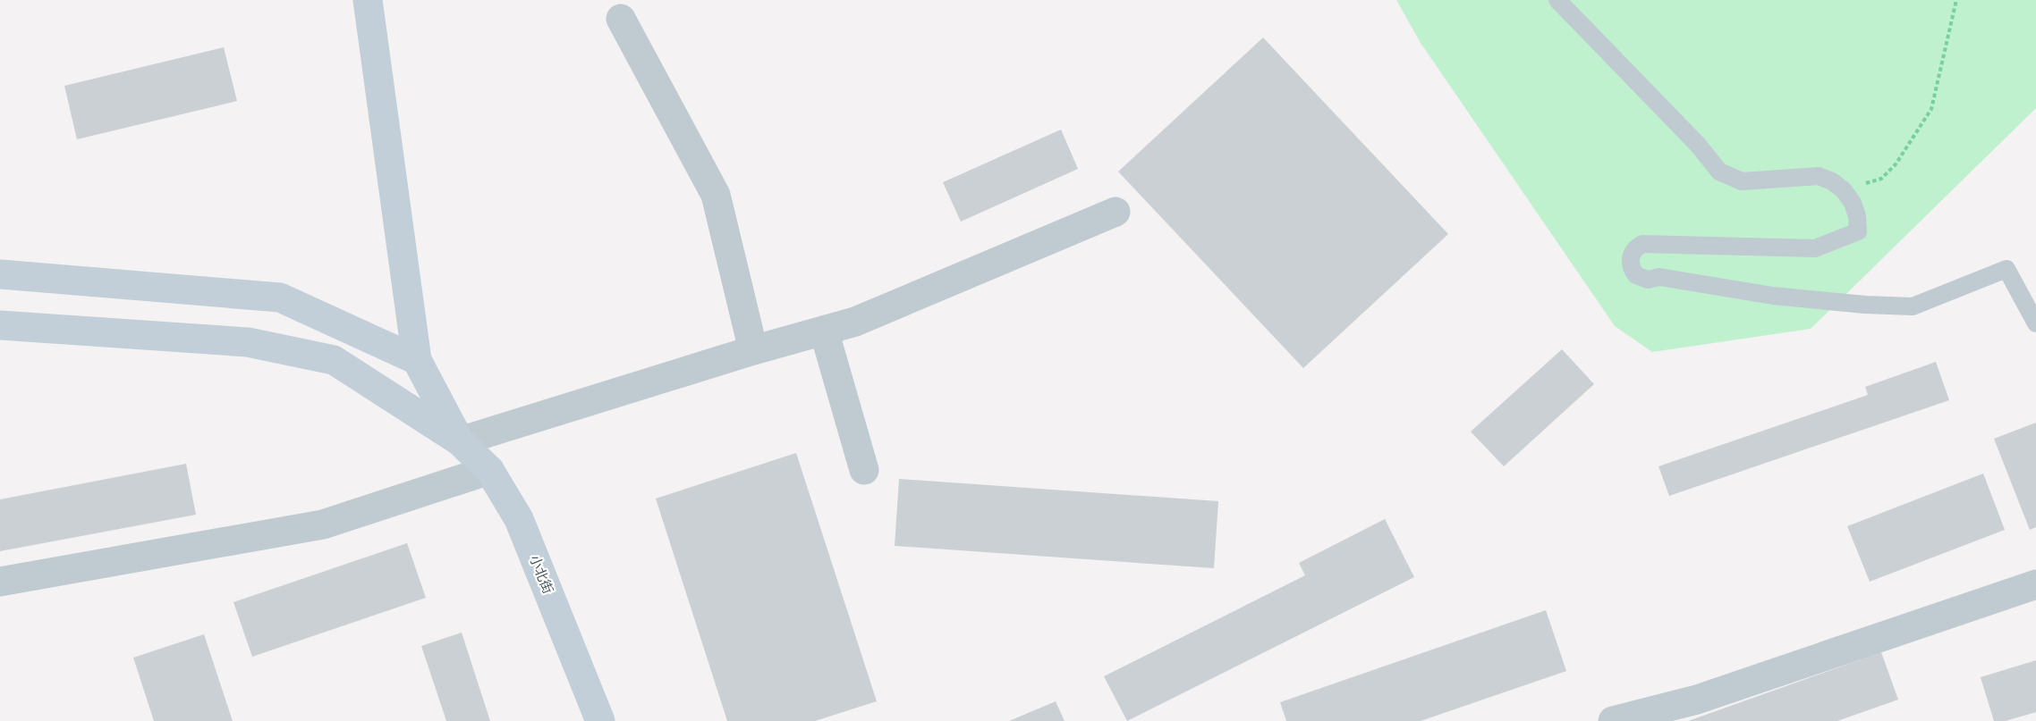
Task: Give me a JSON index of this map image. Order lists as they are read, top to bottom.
{
  "streets": {
    "street": ["小北街"]
  }
}
